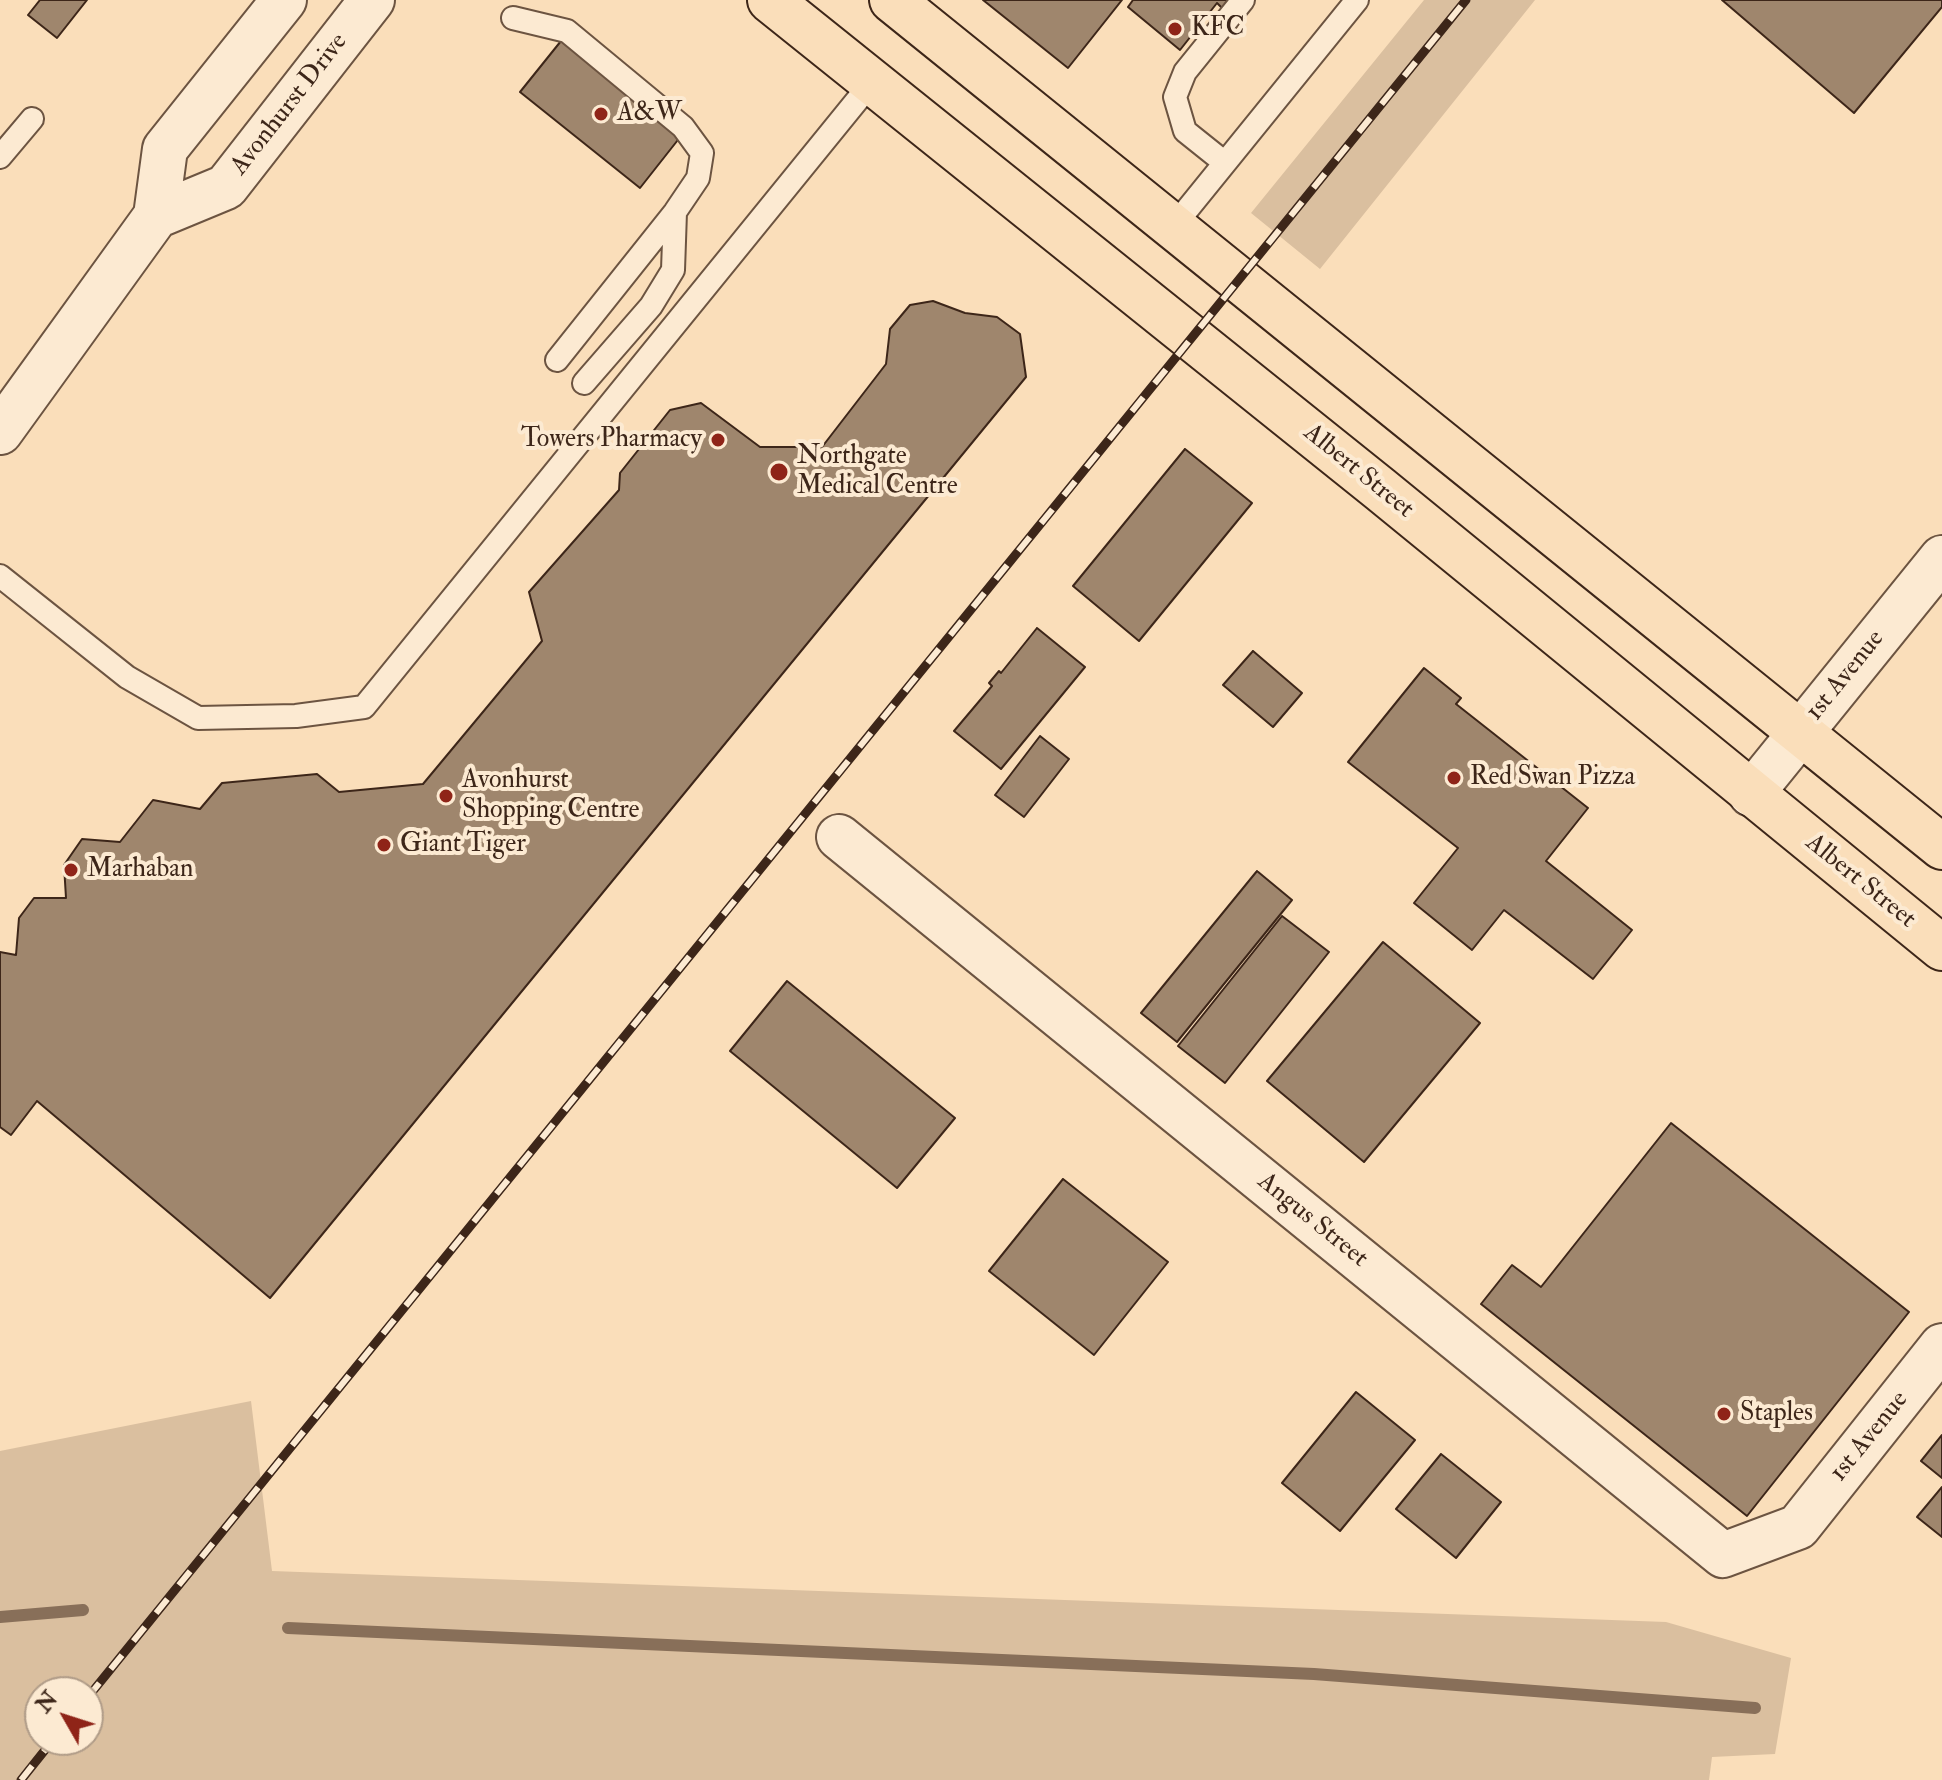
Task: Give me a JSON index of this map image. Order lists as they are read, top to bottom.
{
  "streets": {
    "main road": ["Albert Street"],
    "street": ["Avonhurst Drive", "1st Avenue", "Angus Street"]
  },
  "crossings": [
    ["Albert Street", "1st Avenue"],
    ["1st Avenue", "Angus Street"]
  ],
  "places": [
    "KFC",
    "A&W",
    "Towers Pharmacy",
    "Northgate Medical Centre",
    "Red Swan Pizza",
    "Avonhurst Shopping Centre",
    "Giant Tiger",
    "Marhaban",
    "Staples"
  ],
  "north": "top left"
}
